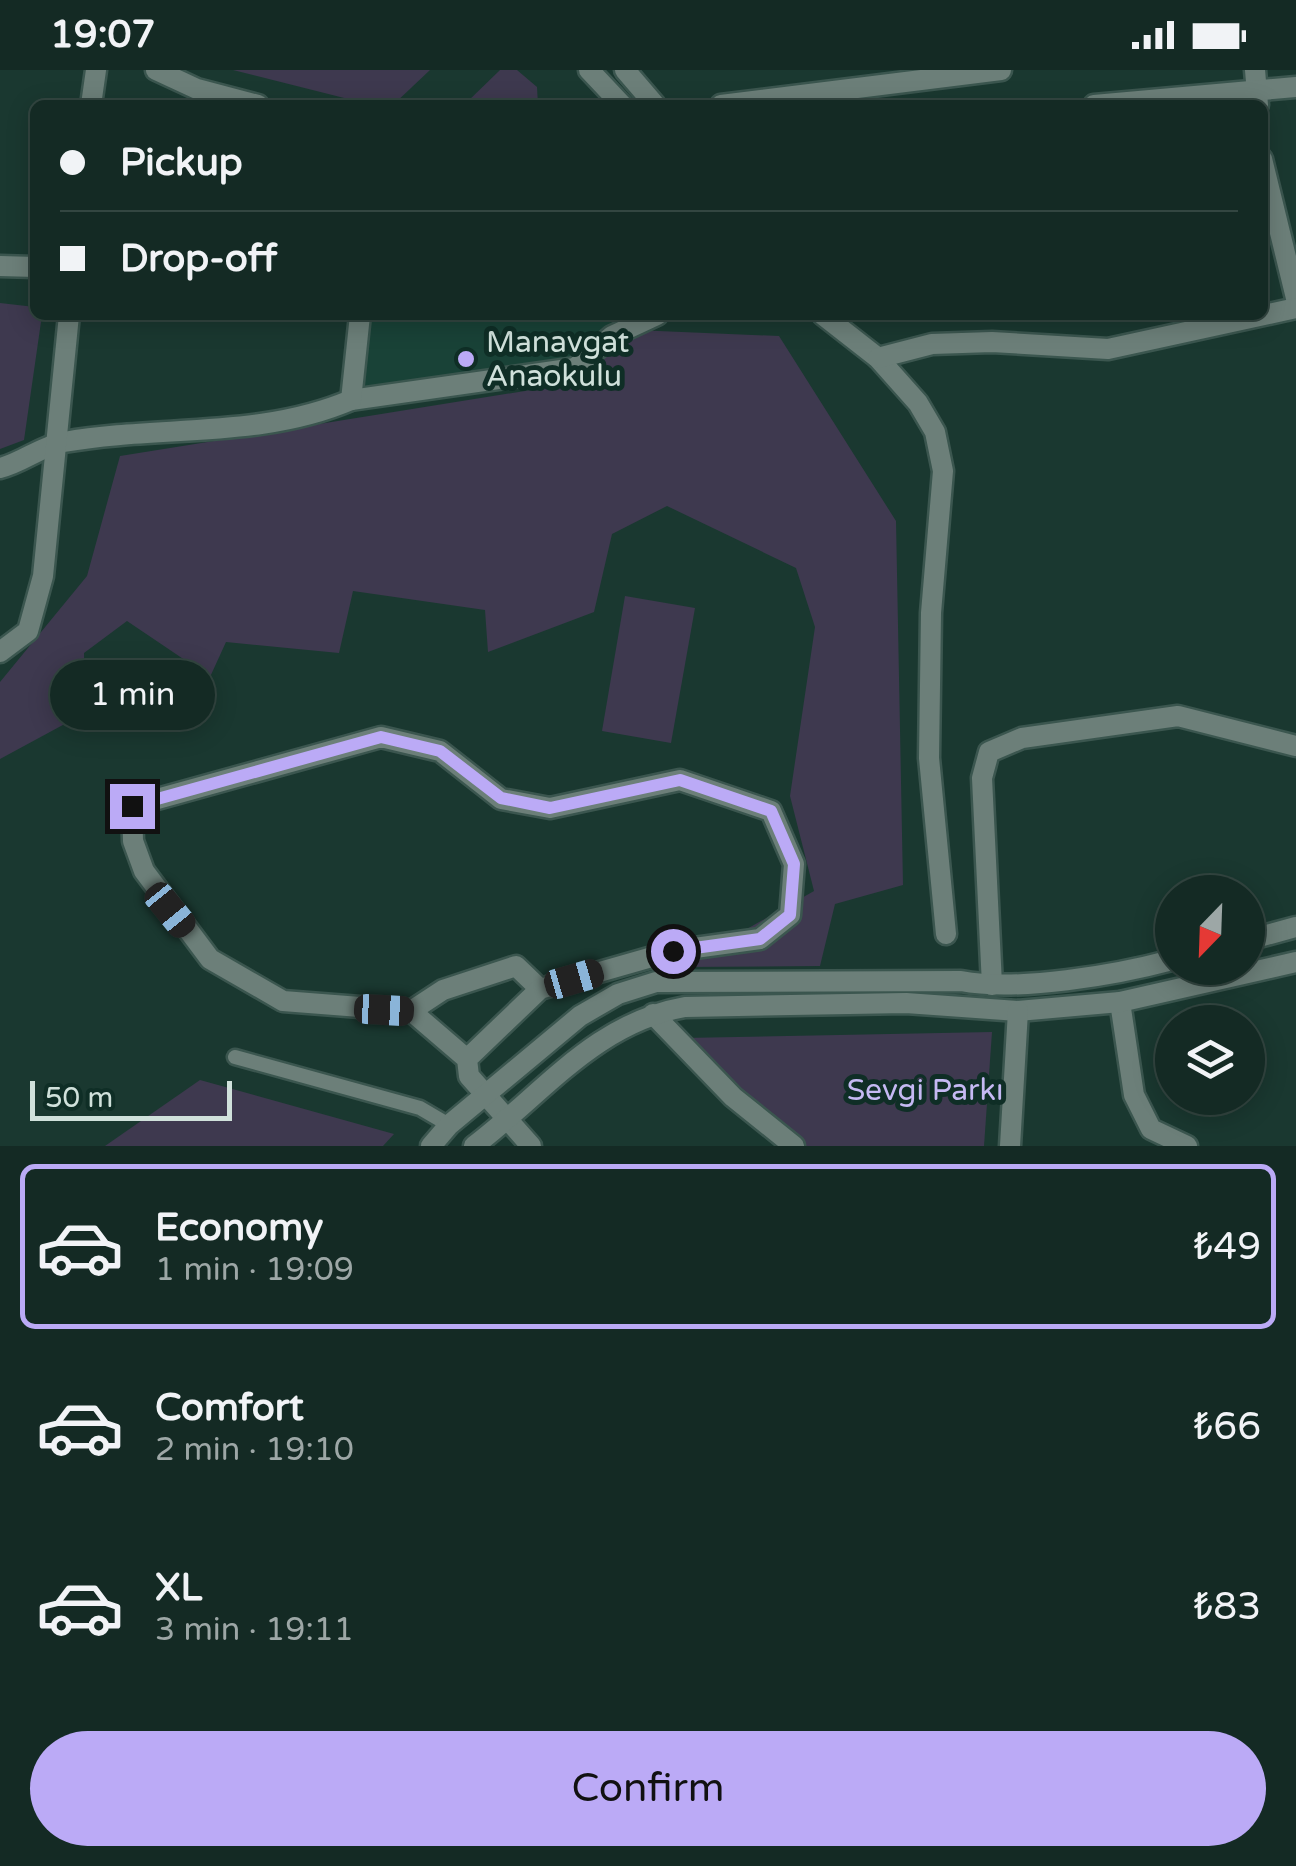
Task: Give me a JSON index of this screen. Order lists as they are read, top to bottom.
{
  "parks": ["Sevgi Parkı"],
  "places": ["Manavgat Anaokulu"],
  "scale_bar": "50 m",
  "north": "bottom left",
  "page": {
    "status": "19:07",
    "banner": ["Pickup", "Drop-off"],
    "bubble": "1 min",
    "scale": "50 m",
    "list": [
      {
        "name": "Economy",
        "note": "1 min · 19:09",
        "value": "₺49"
      },
      {
        "name": "Comfort",
        "note": "2 min · 19:10",
        "value": "₺66"
      },
      {
        "name": "XL",
        "note": "3 min · 19:11",
        "value": "₺83"
      }
    ],
    "buttons": "Confirm"
  }
}
